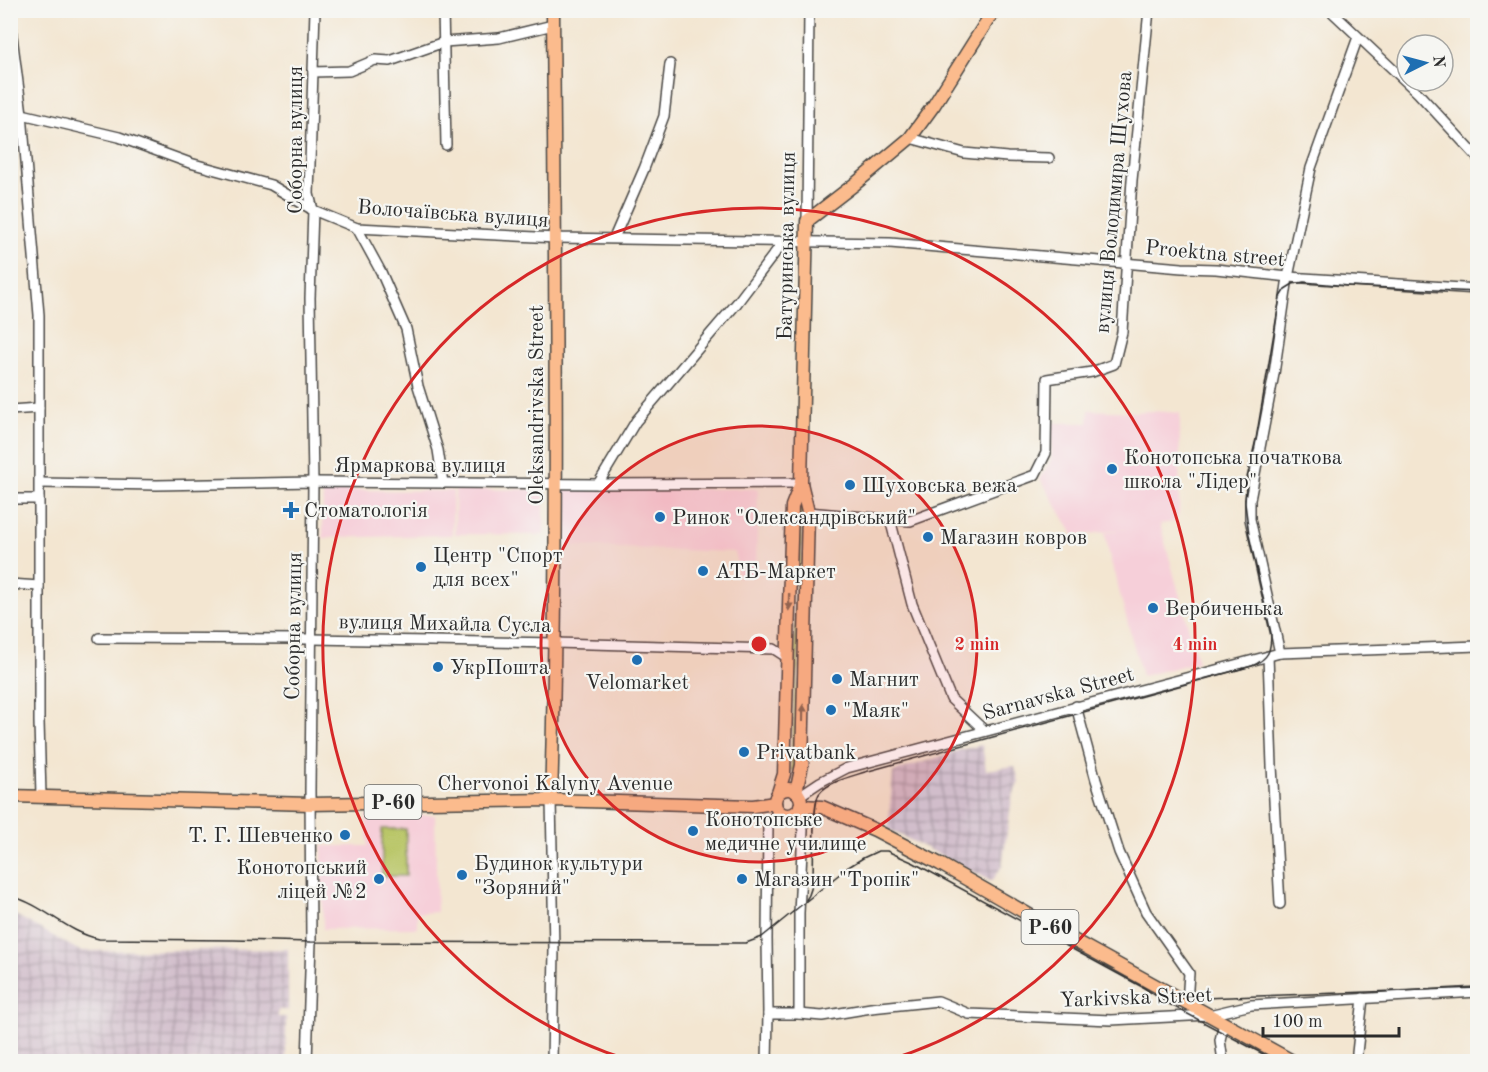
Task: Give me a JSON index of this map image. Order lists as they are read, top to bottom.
{
  "streets": {
    "main road": [
      "Батуринська вулиця",
      "Oleksandrivska Street",
      "Chervonoi Kalyny Avenue",
      "Р-60"
    ],
    "street": [
      "Соборна вулиця",
      "вулиця Володимира Шухова",
      "Волочаївська вулиця",
      "Proektna street",
      "Ярмаркова вулиця",
      "вулиця Михайла Сусла",
      "Sarnavska Street",
      "Yarkivska Street"
    ]
  },
  "crossings": [
    ["Соборна вулиця", "Волочаївська вулиця"],
    ["Соборна вулиця", "Ярмаркова вулиця"],
    ["Соборна вулиця", "вулиця Михайла Сусла"],
    ["Соборна вулиця", "Chervonoi Kalyny Avenue"],
    ["вулиця Володимира Шухова", "Proektna street"],
    ["Волочаївська вулиця", "Батуринська вулиця"],
    ["Волочаївська вулиця", "Proektna street"],
    ["Волочаївська вулиця", "Oleksandrivska Street"],
    ["Батуринська вулиця", "Proektna street"],
    ["Батуринська вулиця", "Ярмаркова вулиця"],
    ["Oleksandrivska Street", "Ярмаркова вулиця"],
    ["Oleksandrivska Street", "вулиця Михайла Сусла"],
    ["Oleksandrivska Street", "Chervonoi Kalyny Avenue"],
    ["Sarnavska Street", "Р-60"],
    ["Chervonoi Kalyny Avenue", "Р-60"],
    ["Р-60", "Yarkivska Street"]
  ],
  "places": {
    "other": [
      "Конотопська початкова школа \"Лідер\"",
      "Шуховська вежа",
      "Ринок \"Олександрівський\"",
      "Магазин ковров",
      "Центр \"Спорт для всех\"",
      "АТБ-Маркет",
      "Вербиченька",
      "Velomarket",
      "УкрПошта",
      "Магнит",
      "\"Маяк\"",
      "Privatbank",
      "Конотопське медичне училище",
      "Т. Г. Шевченко",
      "Будинок культури \"Зоряний\"",
      "Конотопський ліцей №2",
      "Магазин \"Тропік\""
    ],
    "health": ["Стоматологія"]
  },
  "scale_bar": "100 m",
  "north": "right",
  "rings": ["2 min", "4 min"]
}
